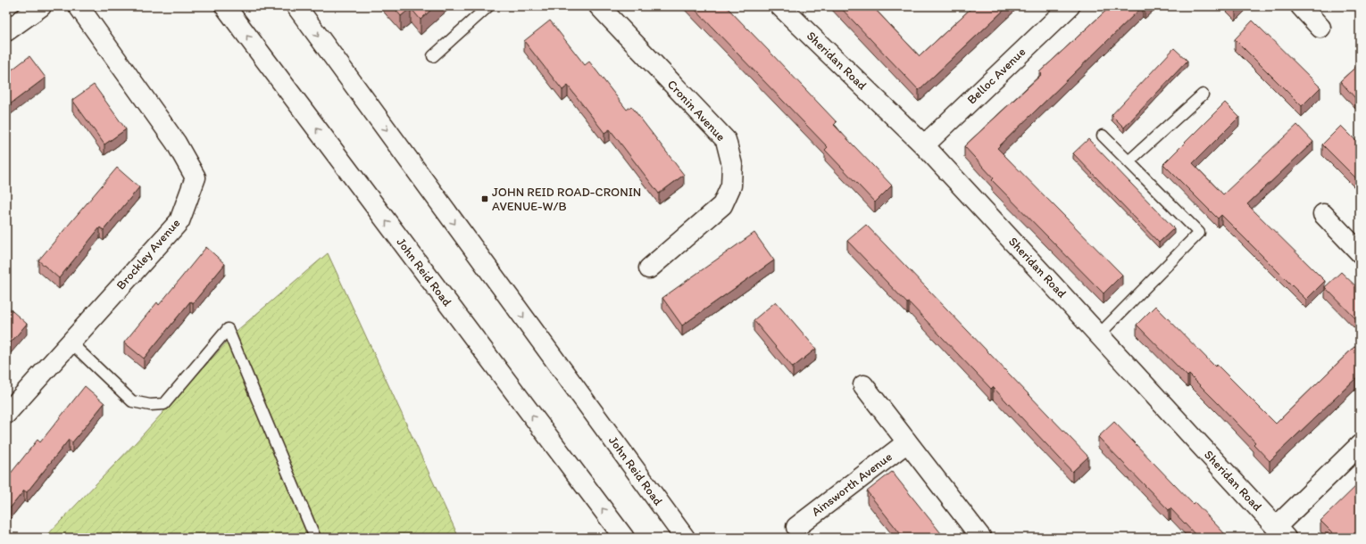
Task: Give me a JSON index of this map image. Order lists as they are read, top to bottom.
{
  "streets": {
    "main road": [
      "Sheridan Road",
      "Belloc Avenue",
      "Cronin Avenue",
      "Brockley Avenue",
      "John Reid Road",
      "Ainsworth Avenue"
    ]
  },
  "crossings": [
    ["Sheridan Road", "Belloc Avenue"]
  ],
  "places": {
    "transit": ["JOHN REID ROAD-CRONIN AVENUE-W/B"]
  }
}
